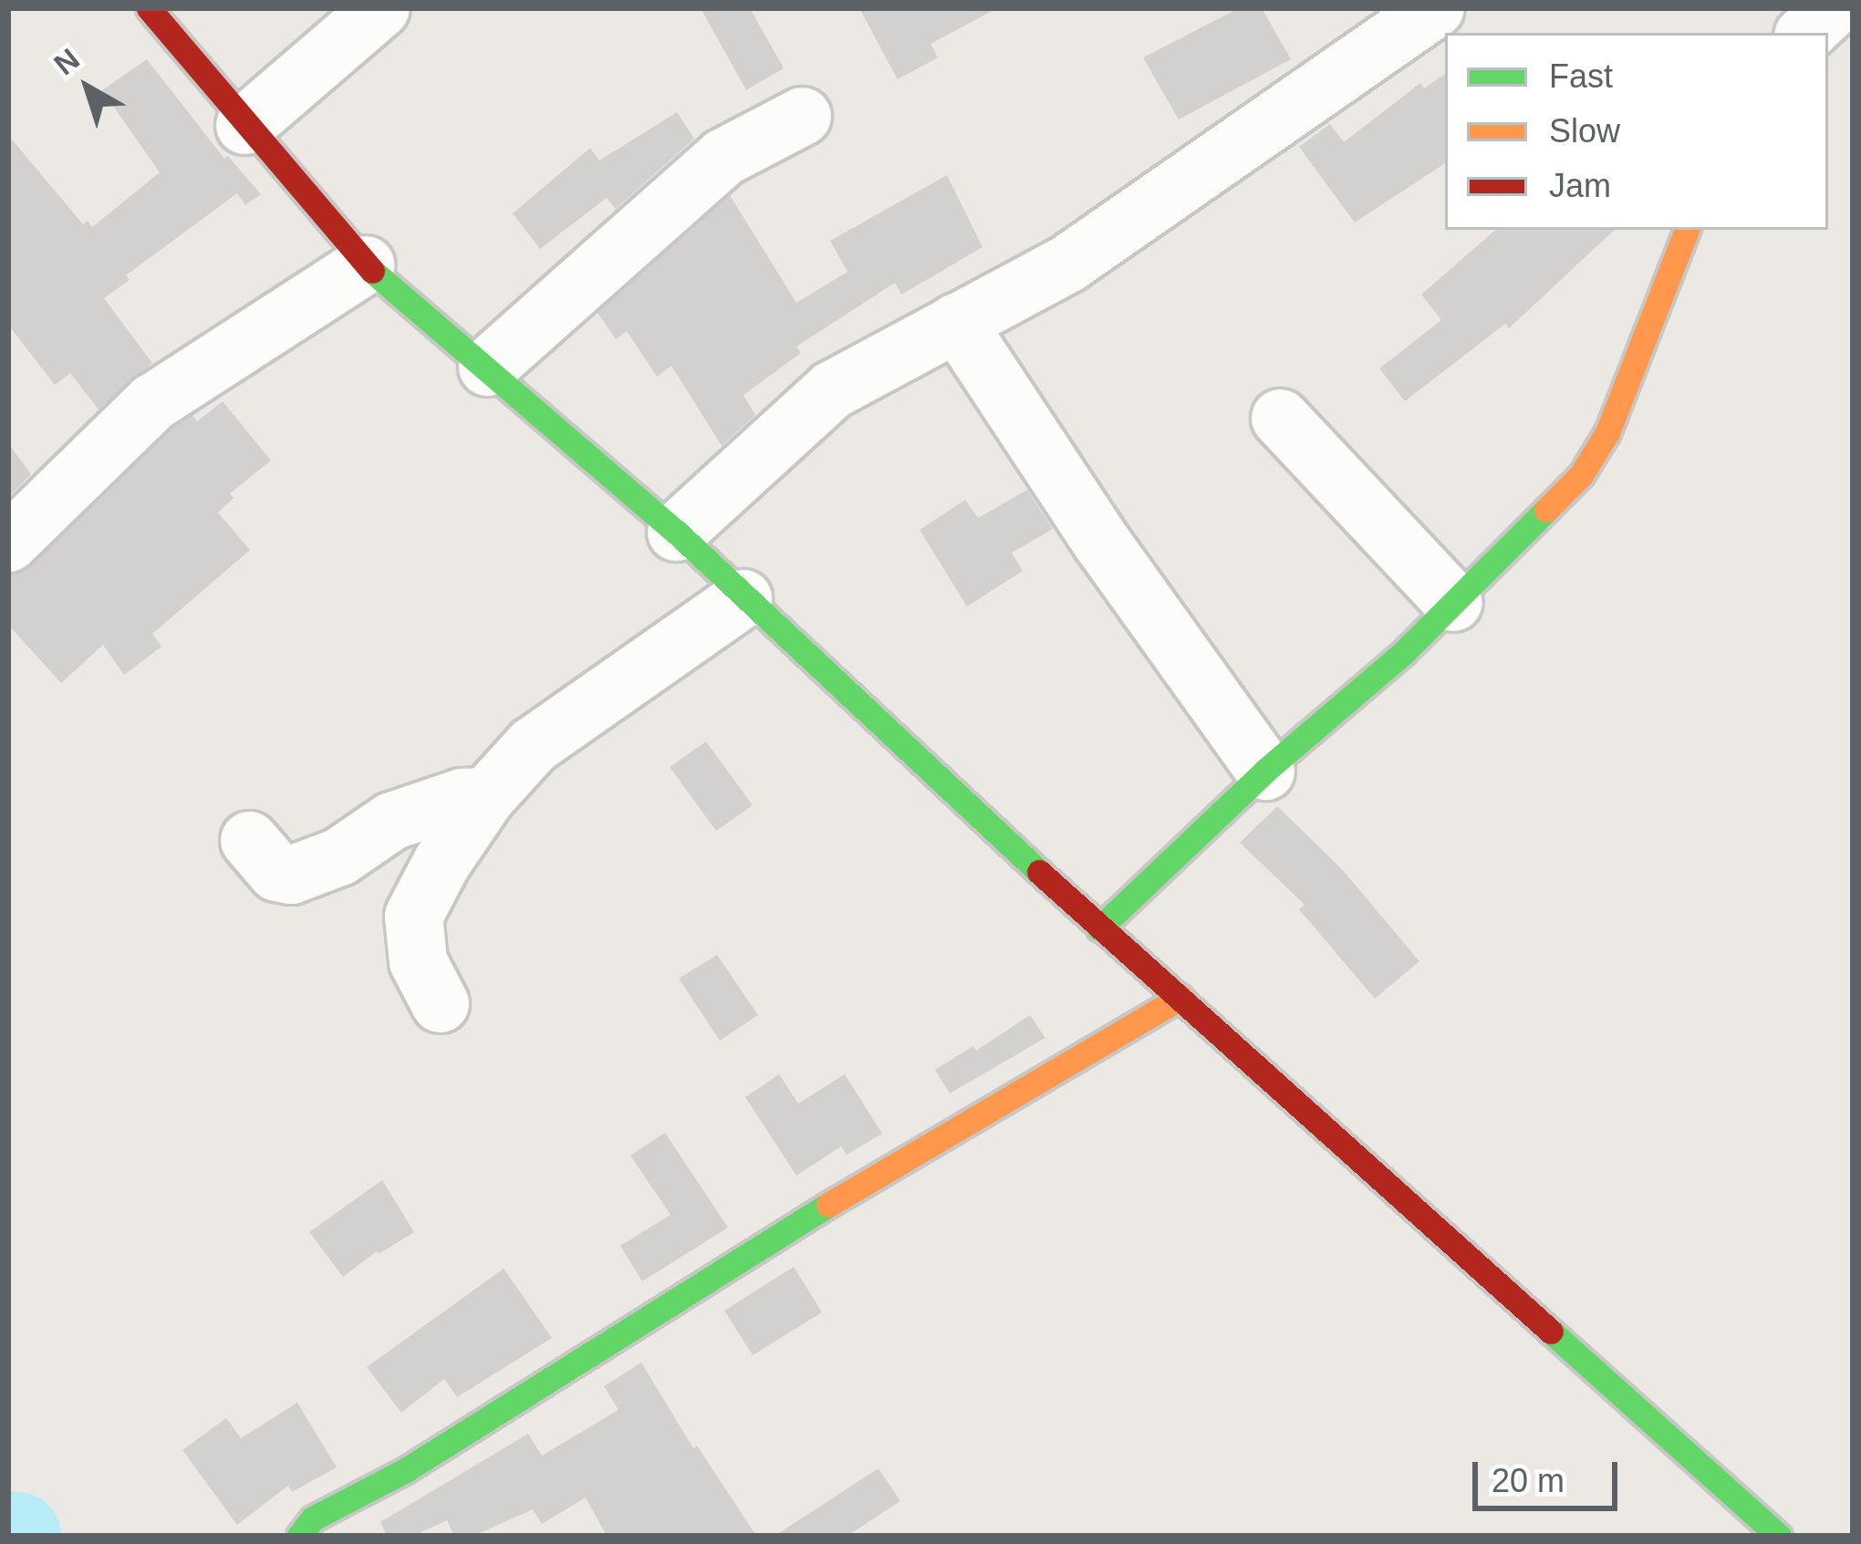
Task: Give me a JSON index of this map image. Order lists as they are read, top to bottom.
{
  "legend": ["Fast", "Slow", "Jam"],
  "scale_bar": "20 m",
  "north": "top left"
}
